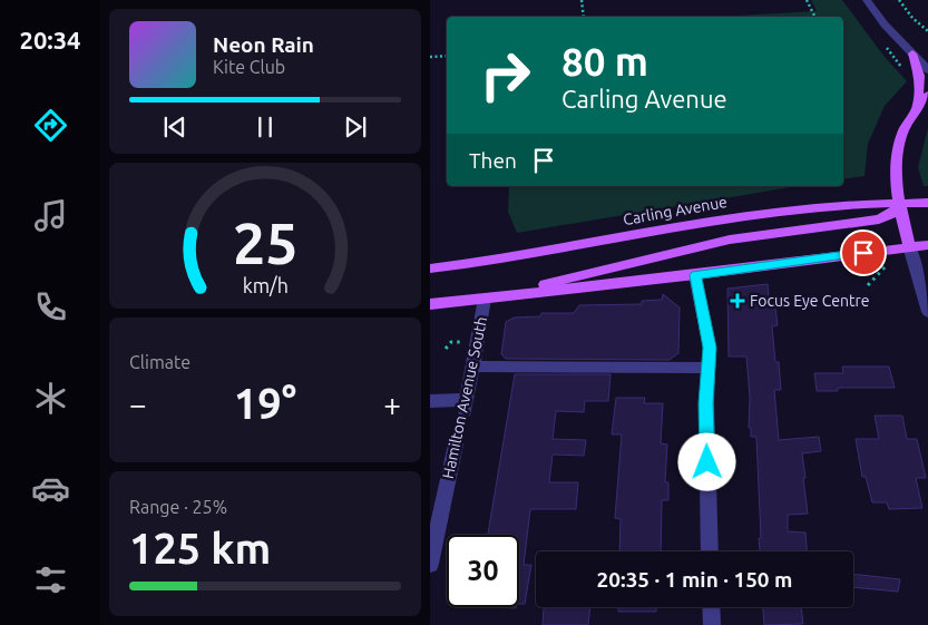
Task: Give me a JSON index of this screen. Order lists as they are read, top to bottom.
{
  "streets": {
    "main road": ["Carling Avenue"],
    "street": ["Hamilton Avenue South"]
  },
  "places": {
    "health": ["Focus Eye Centre"]
  },
  "page": {
    "tabs": "20:34",
    "turn": ["80 m", "Carling Avenue"],
    "song": ["Neon Rain", "Kite Club"],
    "then": "Then",
    "tile": [
      "Climate",
      ["Range · 25%", "125 km"]
    ],
    "heat": ["−", "19°", "+"],
    "limit": "30",
    "trip": "20:35 · 1 min · 150 m",
    "gauge": ["25", "km/h"]
  }
}
